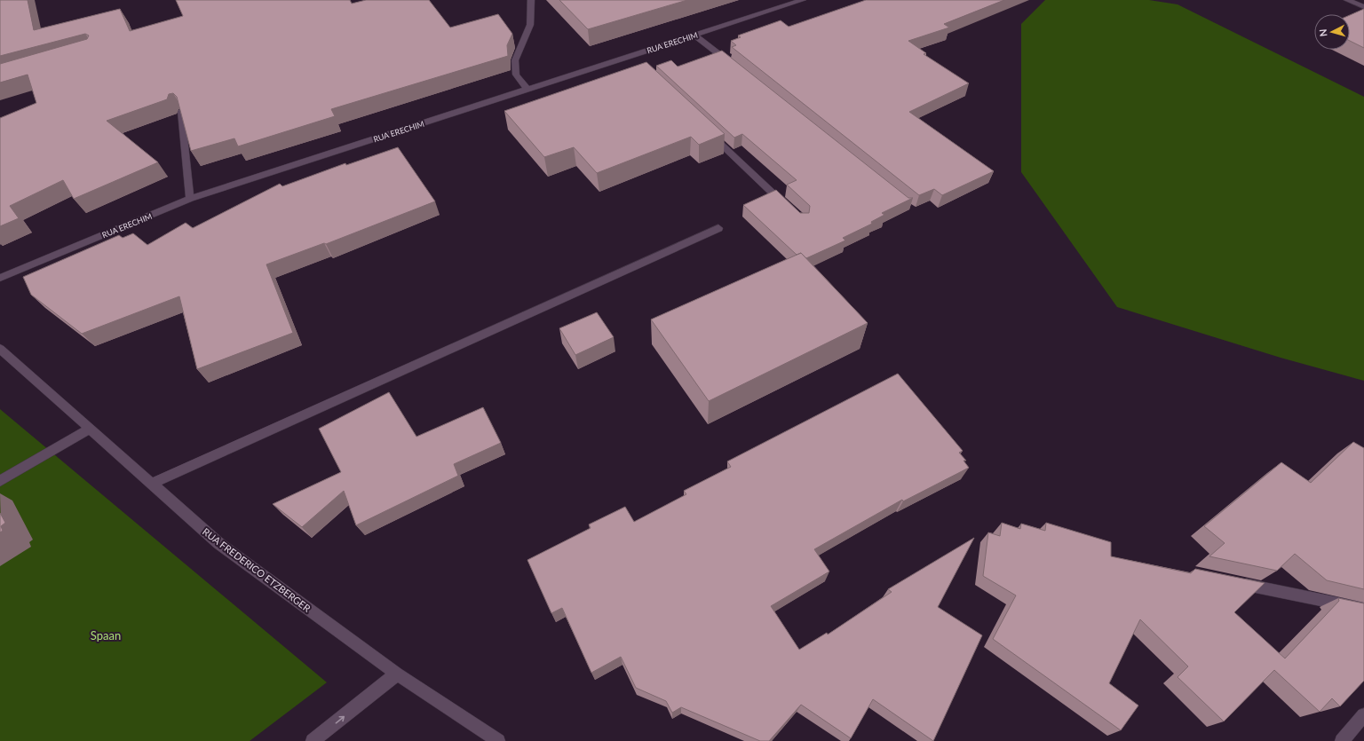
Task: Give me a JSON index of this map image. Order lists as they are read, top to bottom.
{
  "streets": {
    "street": ["RUA ERECHIM", "RUA FREDERICO ETZBERGER"]
  },
  "parks": ["Spaan"],
  "north": "left"
}
